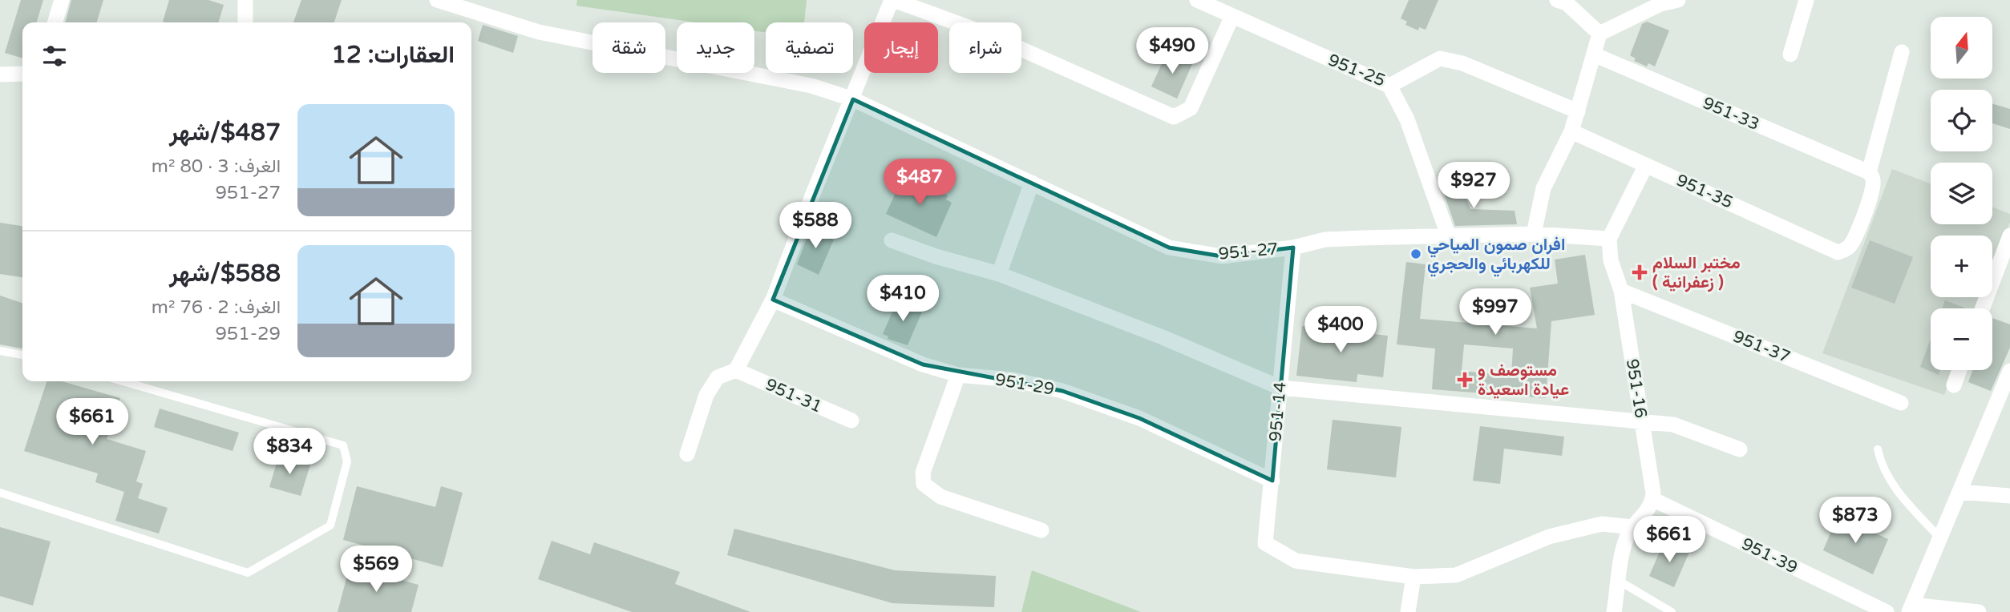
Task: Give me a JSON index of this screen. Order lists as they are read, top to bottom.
{
  "streets": {
    "street": [
      "951-25",
      "951-33",
      "951-35",
      "951-27",
      "951-37",
      "951-29",
      "951-16",
      "951-31",
      "951-14",
      "951-39"
    ]
  },
  "crossings": [
    ["951-33", "951-35"],
    ["951-27", "951-16"],
    ["951-27", "951-14"],
    ["951-37", "951-16"],
    ["951-29", "951-14"],
    ["951-16", "951-39"]
  ],
  "places": {
    "other": ["افران صمون المياحي للكهربائي والحجري"],
    "health": ["مختبر السلام ( زعفرانية )", "مستوصف و عيادة اسعيدة"]
  },
  "north": "top",
  "page": {
    "map_buttons": ["+", "−"],
    "chip": [
      "شراء",
      "إيجار",
      "تصفية",
      "جديد",
      "شقة"
    ],
    "heading": "العقارات: 12",
    "price": [
      "$490",
      "$487",
      "$927",
      "$588",
      "$410",
      "$997",
      "$400",
      "$661",
      "$834",
      "$873",
      "$661",
      "$569"
    ],
    "list": [
      {
        "name": "$487/شهر",
        "note": "الغرف: 3 · 80 m² · 951-27"
      },
      {
        "name": "$588/شهر",
        "note": "الغرف: 2 · 76 m² · 951-29"
      }
    ]
  }
}
